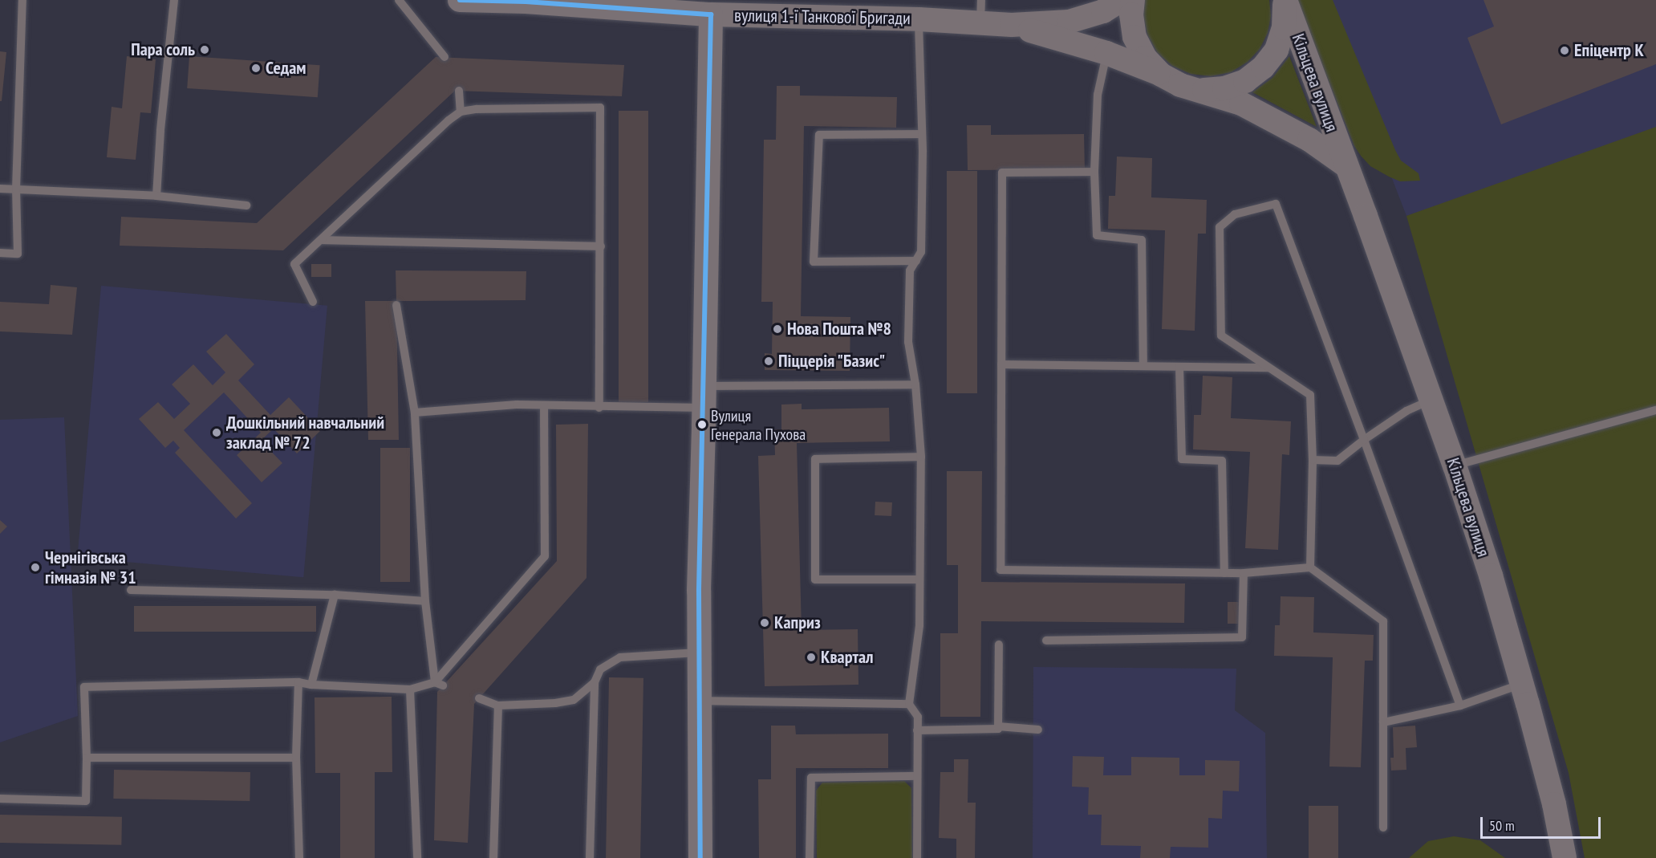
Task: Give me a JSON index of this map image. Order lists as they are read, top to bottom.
{
  "streets": {
    "main road": ["вулиця 1-ї Танкової Бригади", "Кільцева вулиця"]
  },
  "crossings": [
    ["вулиця 1-ї Танкової Бригади", "Кільцева вулиця"]
  ],
  "places": [
    "Пара соль",
    "Епіцентр К",
    "Седам",
    "Нова Пошта №8",
    "Піццерія \"Базис\"",
    "Вулиця Генерала Пухова",
    "Дошкільний навчальний заклад № 72",
    "Чернігівська гімназія № 31",
    "Каприз",
    "Квартал"
  ],
  "scale_bar": "50 m"
}
